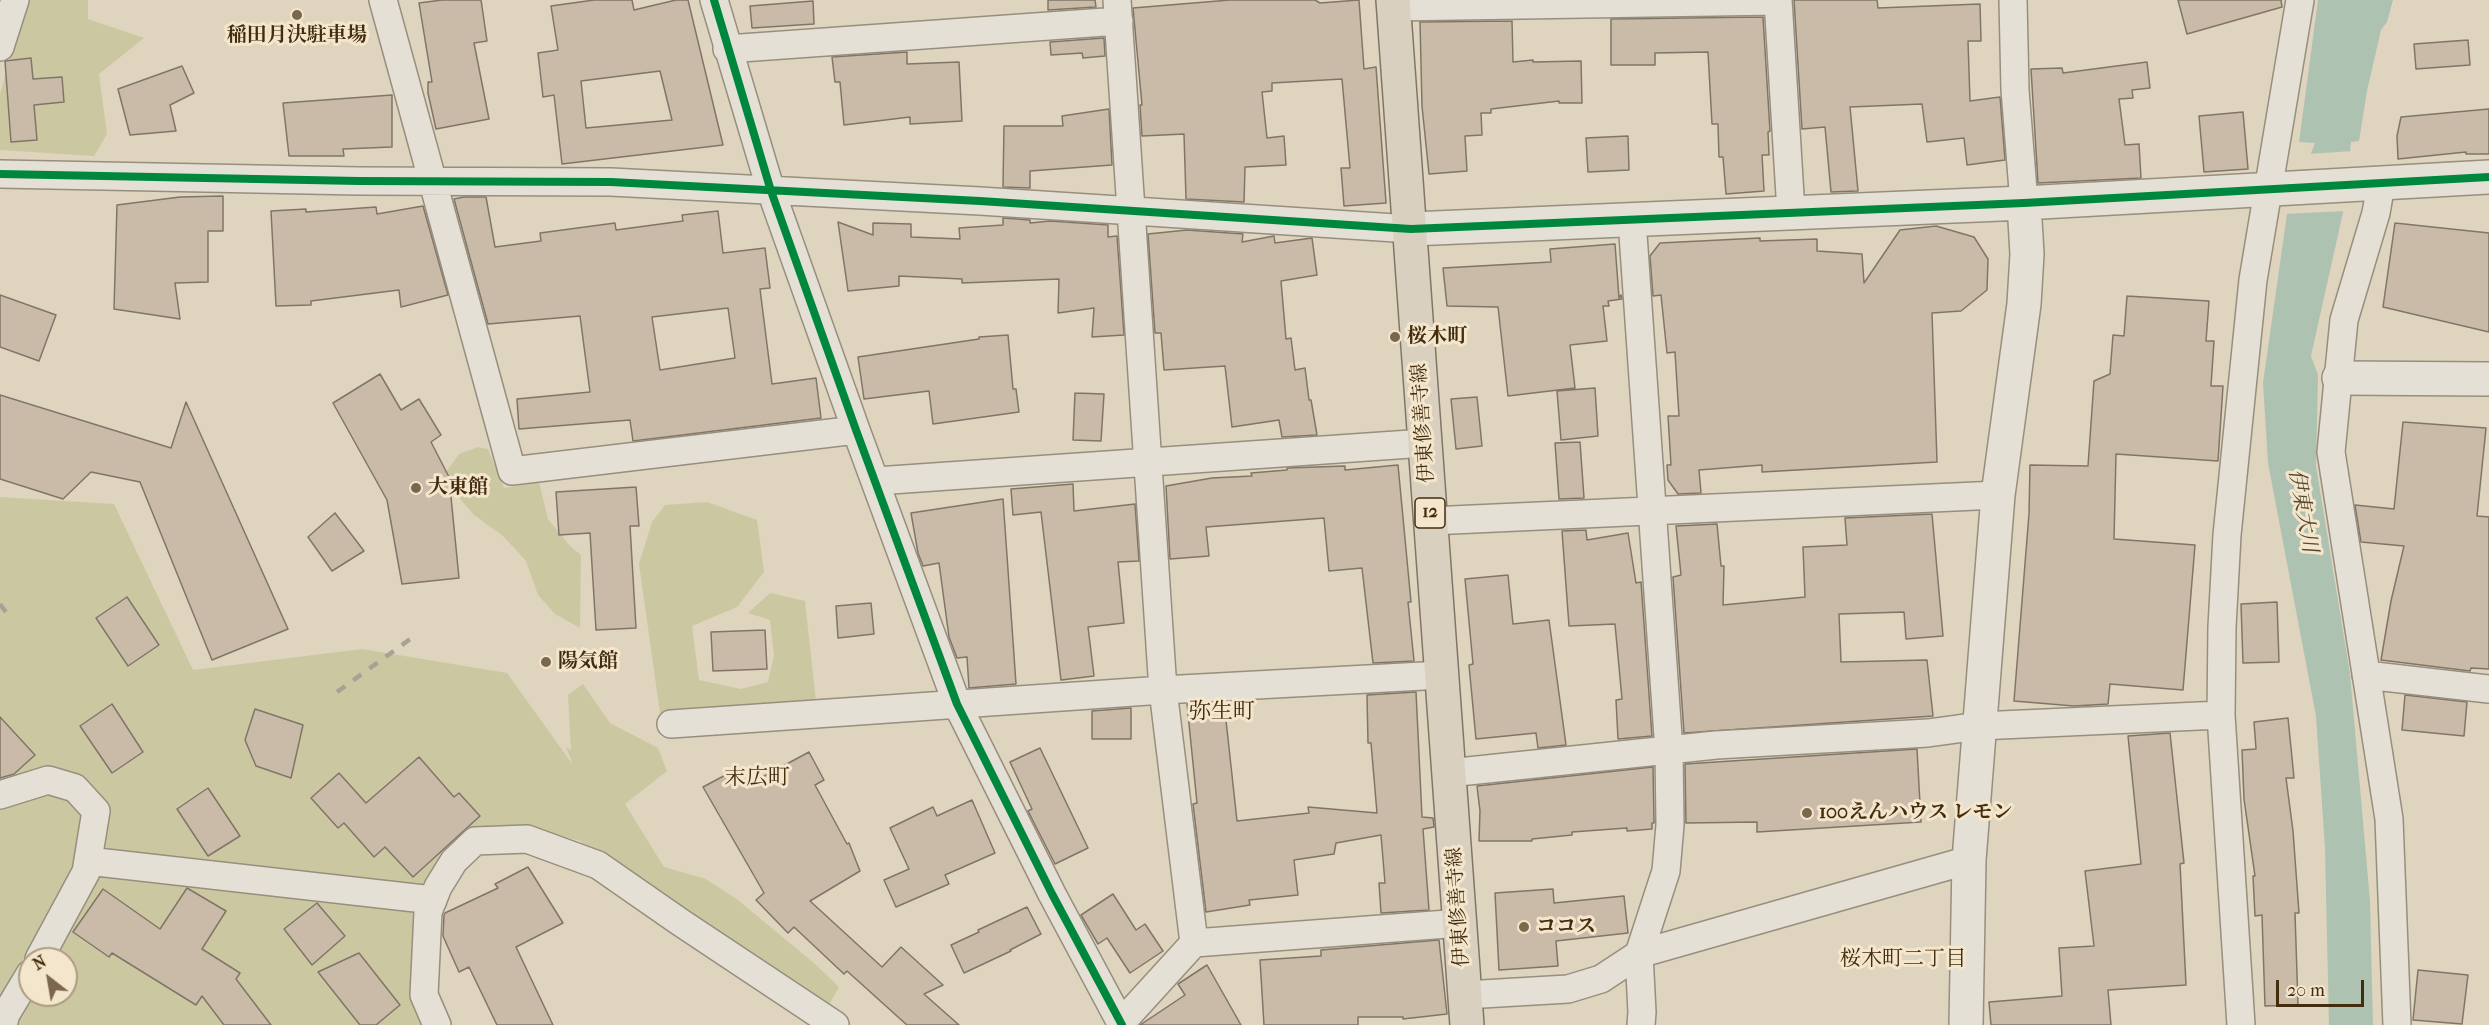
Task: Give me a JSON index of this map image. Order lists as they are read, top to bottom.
{
  "streets": {
    "main road": ["伊東修善寺線", "12"]
  },
  "districts": ["弥生町", "末広町", "桜木町二丁目"],
  "water": ["伊東大川"],
  "places": [
    "稲田月決駐車場",
    "桜木町",
    "大東館",
    "陽気館",
    "100えんハウス レモン",
    "ココス"
  ],
  "scale_bar": "20 m",
  "north": "top left"
}
